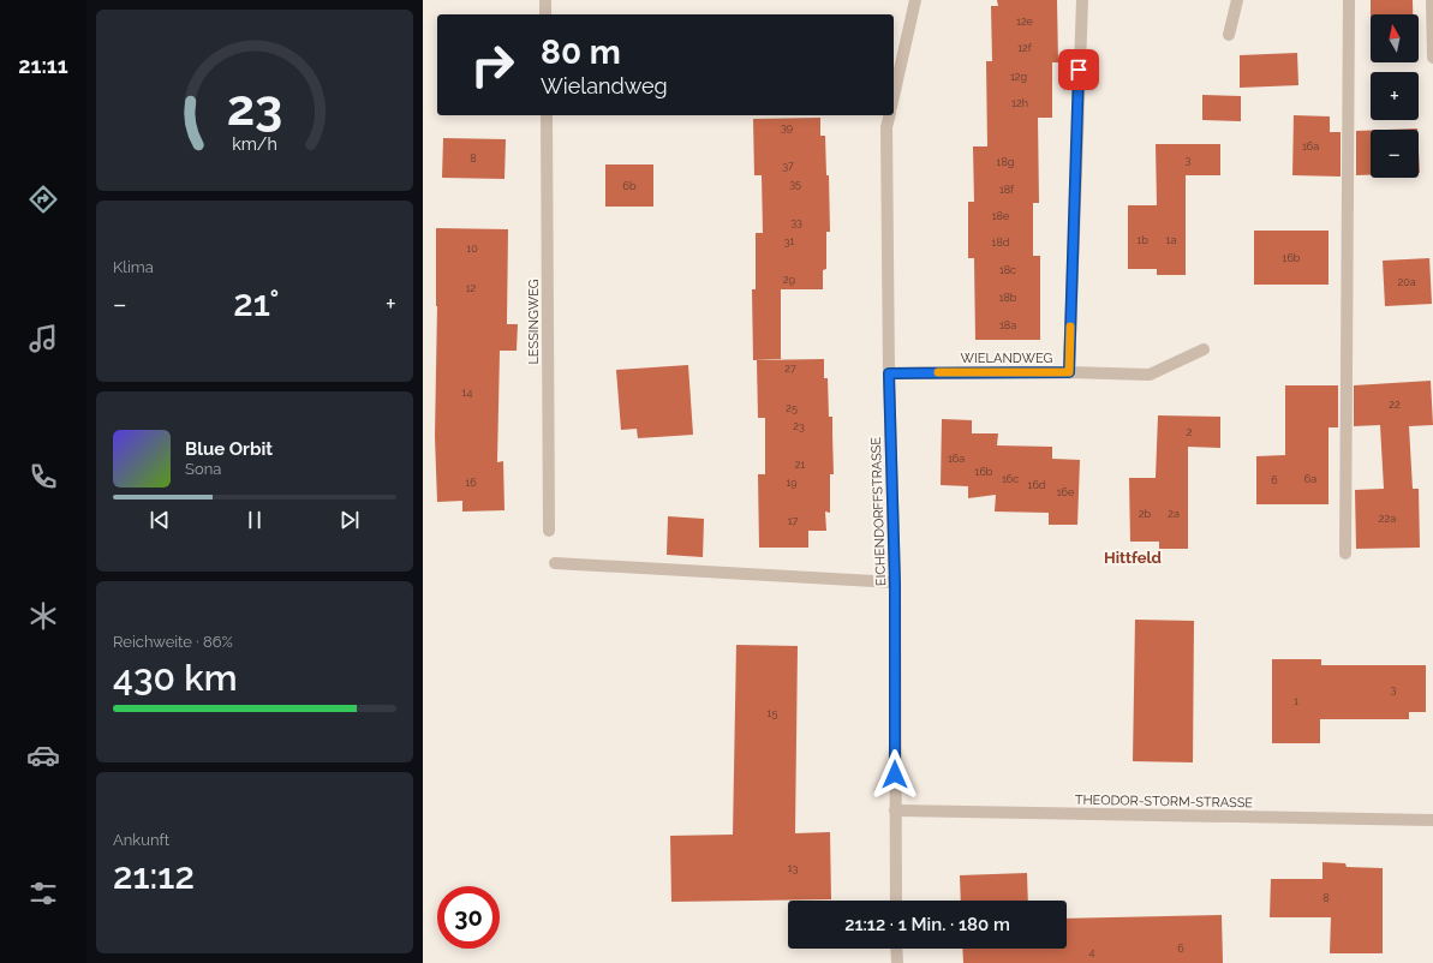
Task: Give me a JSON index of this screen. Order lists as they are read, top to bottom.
{
  "streets": {
    "street": [
      "LESSINGWEG",
      "WIELANDWEG",
      "EICHENDORFFSTRASSE",
      "THEODOR-STORM-STRASSE"
    ]
  },
  "crossings": [
    ["WIELANDWEG", "EICHENDORFFSTRASSE"],
    ["EICHENDORFFSTRASSE", "THEODOR-STORM-STRASSE"]
  ],
  "districts": ["Hittfeld"],
  "house_numbers": [
    "12e",
    "12f",
    "12g",
    "12h",
    "39",
    "16a",
    "8",
    "3",
    "18g",
    "37",
    "35",
    "6b",
    "18f",
    "18e",
    "33",
    "1b",
    "1a",
    "31",
    "18d",
    "10",
    "16b",
    "18c",
    "29",
    "20a",
    "12",
    "18b",
    "18a",
    "27",
    "14",
    "22",
    "25",
    "23",
    "2",
    "16a",
    "21",
    "16b",
    "16c",
    "6a",
    "6",
    "16",
    "19",
    "16d",
    "16e",
    "2b",
    "2a",
    "22a",
    "17",
    "3",
    "1",
    "15",
    "13",
    "8",
    "6",
    "4"
  ],
  "north": "top",
  "page": {
    "tabs": "21:11",
    "map_buttons": ["+", "−"],
    "turn": ["80 m", "Wielandweg"],
    "tile": [
      "Klima",
      ["Reichweite · 86%", "430 km"],
      ["Ankunft", "21:12"]
    ],
    "heat": ["−", "21°", "+"],
    "song": ["Blue Orbit", "Sona"],
    "limit": "30",
    "trip": "21:12 · 1 Min. · 180 m",
    "gauge": ["23", "km/h"]
  }
}
